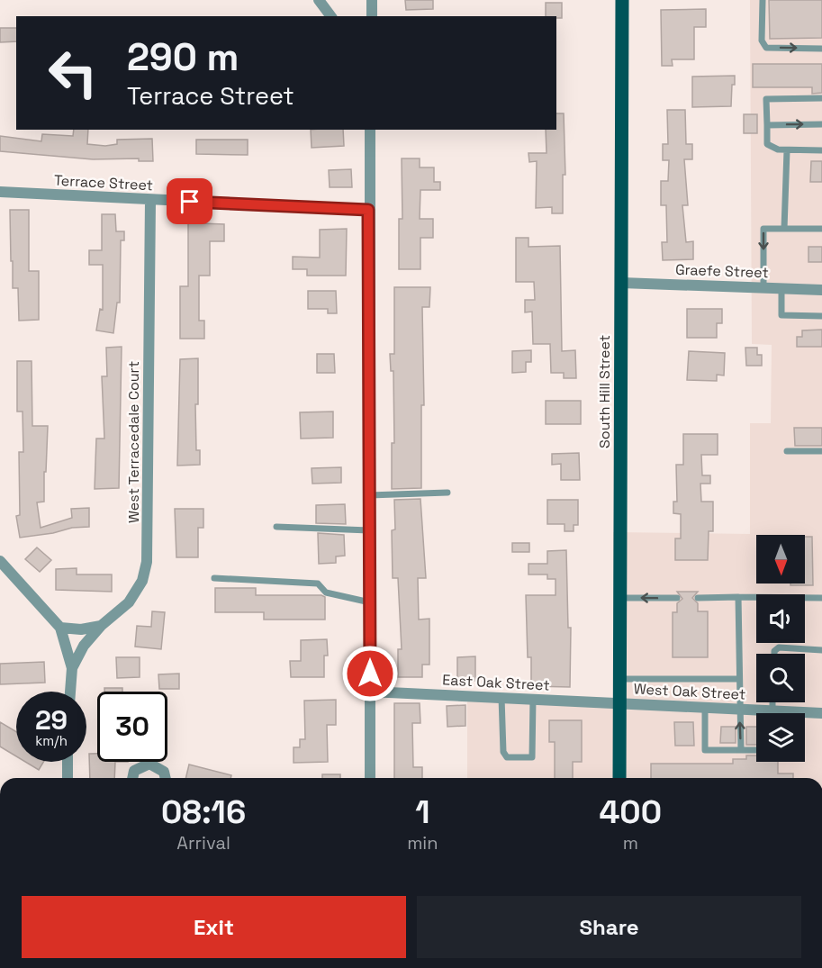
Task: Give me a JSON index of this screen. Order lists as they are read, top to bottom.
{
  "streets": {
    "main road": ["South Hill Street"],
    "street": [
      "Terrace Street",
      "Graefe Street",
      "West Terracedale Court",
      "East Oak Street",
      "West Oak Street"
    ]
  },
  "crossings": [
    ["Terrace Street", "West Terracedale Court"],
    ["Graefe Street", "South Hill Street"],
    ["South Hill Street", "East Oak Street"],
    ["South Hill Street", "West Oak Street"],
    ["East Oak Street", "West Oak Street"]
  ],
  "north": "bottom",
  "page": {
    "turn": ["290 m", "Terrace Street"],
    "speed": "29 km/h",
    "limit": "30",
    "eta": [
      "08:16",
      "Arrival",
      "1",
      "min",
      "400",
      "m"
    ],
    "buttons": ["Exit", "Share"]
  }
}
